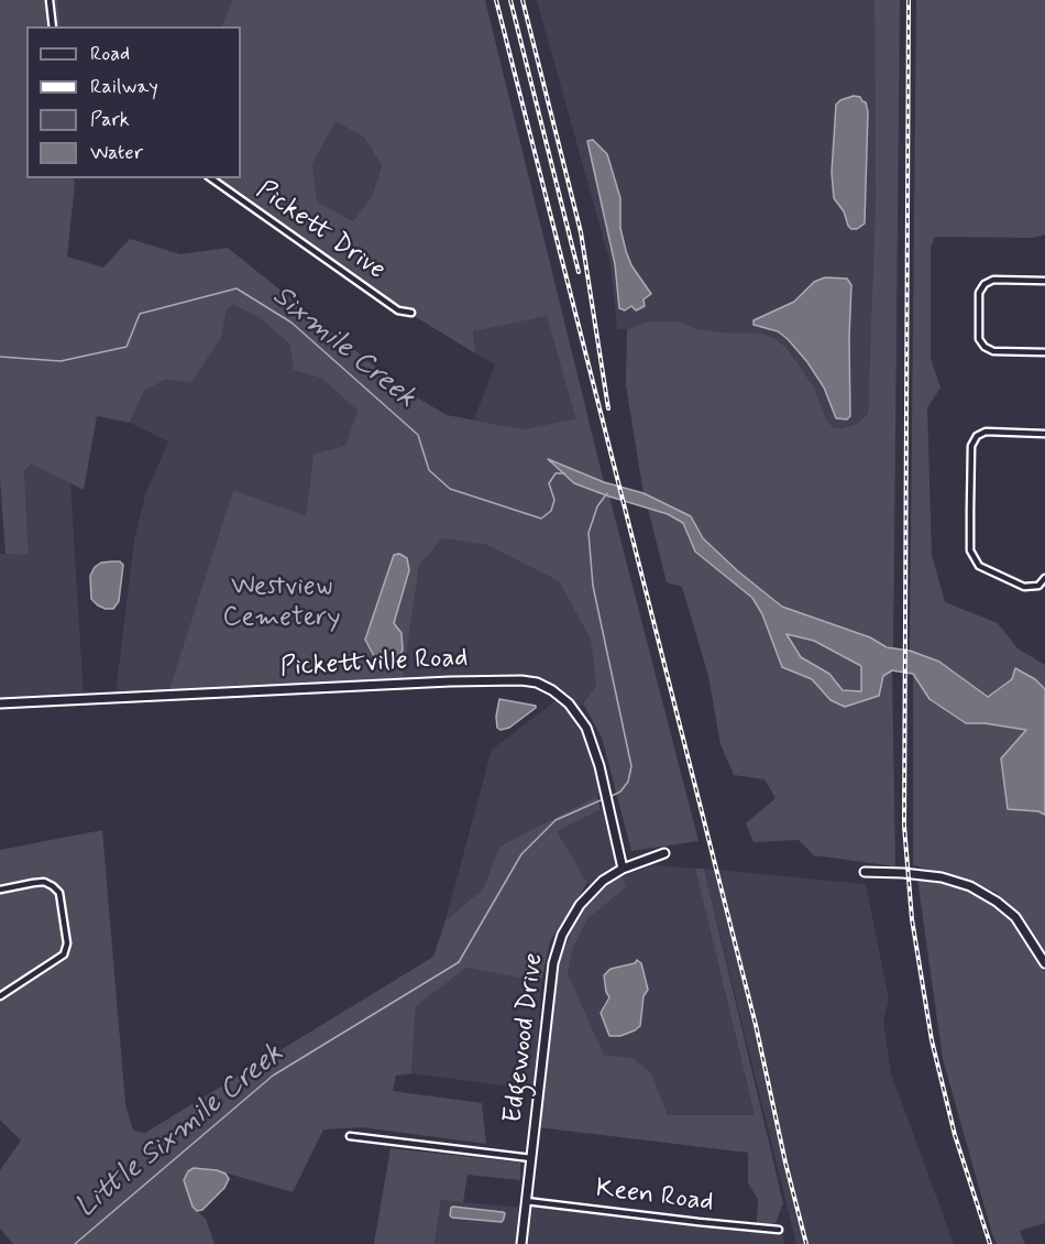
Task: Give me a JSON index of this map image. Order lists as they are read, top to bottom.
{
  "streets": {
    "street": [
      "Pickett Drive",
      "Pickettville Road",
      "Edgewood Drive",
      "Keen Road"
    ]
  },
  "crossings": [
    ["Pickettville Road", "Edgewood Drive"],
    ["Edgewood Drive", "Keen Road"]
  ],
  "water": ["Sixmile Creek", "Little Sixmile Creek"],
  "parks": ["Westview Cemetery"],
  "legend": [
    "Road",
    "Railway",
    "Park",
    "Water"
  ]
}
